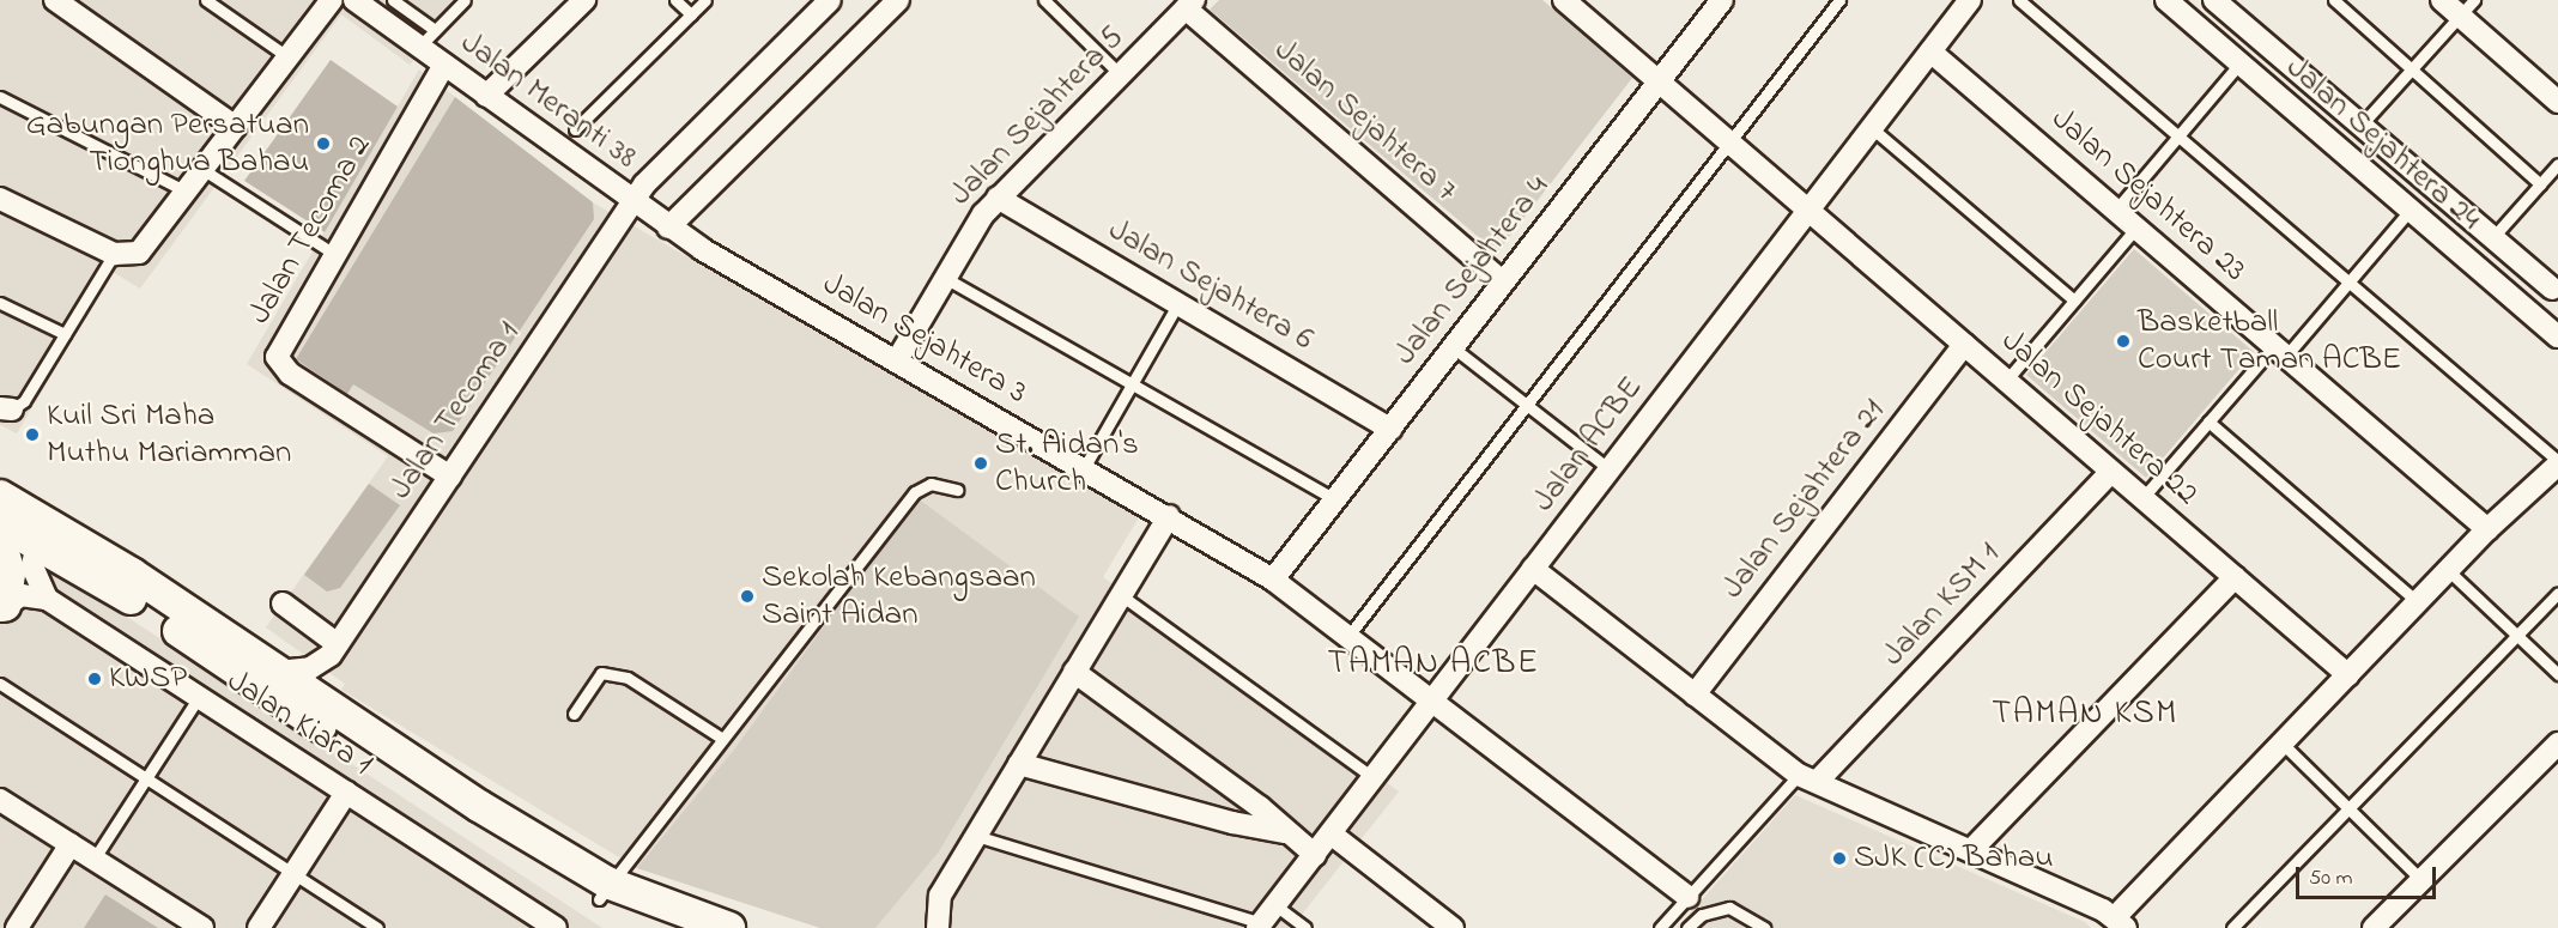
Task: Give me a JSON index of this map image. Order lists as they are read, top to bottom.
{
  "streets": {
    "street": [
      "Jalan Meranti 38",
      "Jalan Sejahtera 5",
      "Jalan Sejahtera 7",
      "Jalan Sejahtera 24",
      "Jalan Sejahtera 23",
      "Jalan Tecoma 2",
      "Jalan Sejahtera 4",
      "Jalan Sejahtera 6",
      "Jalan Sejahtera 3",
      "Jalan Tecoma 1",
      "Jalan Sejahtera 22",
      "Jalan ACBE",
      "Jalan Sejahtera 21",
      "Jalan KSM 1",
      "Jalan Kiara 1"
    ]
  },
  "crossings": [
    ["Jalan Meranti 38", "Jalan Tecoma 2"],
    ["Jalan Meranti 38", "Jalan Sejahtera 3"],
    ["Jalan Meranti 38", "Jalan Tecoma 1"],
    ["Jalan Sejahtera 5", "Jalan Sejahtera 7"],
    ["Jalan Sejahtera 5", "Jalan Sejahtera 6"],
    ["Jalan Sejahtera 5", "Jalan Sejahtera 3"],
    ["Jalan Sejahtera 7", "Jalan Sejahtera 4"],
    ["Jalan Sejahtera 23", "Jalan ACBE"],
    ["Jalan Tecoma 2", "Jalan Tecoma 1"],
    ["Jalan Sejahtera 4", "Jalan Sejahtera 6"],
    ["Jalan Sejahtera 4", "Jalan Sejahtera 3"],
    ["Jalan Sejahtera 4", "Jalan Sejahtera 22"],
    ["Jalan Sejahtera 3", "Jalan Tecoma 1"],
    ["Jalan Sejahtera 3", "Jalan ACBE"],
    ["Jalan Sejahtera 22", "Jalan ACBE"],
    ["Jalan Sejahtera 22", "Jalan Sejahtera 21"],
    ["Jalan Sejahtera 22", "Jalan KSM 1"]
  ],
  "districts": ["TAMAN ACBE", "TAMAN KSM"],
  "places": [
    "Gabungan Persatuan Tionghua Bahau",
    "Basketball Court Taman ACBE",
    "Kuil Sri Maha Muthu Mariamman",
    "St. Aidan's Church",
    "Sekolah Kebangsaan Saint Aidan",
    "KWSP",
    "SJK (C) Bahau"
  ],
  "scale_bar": "50 m"
}
